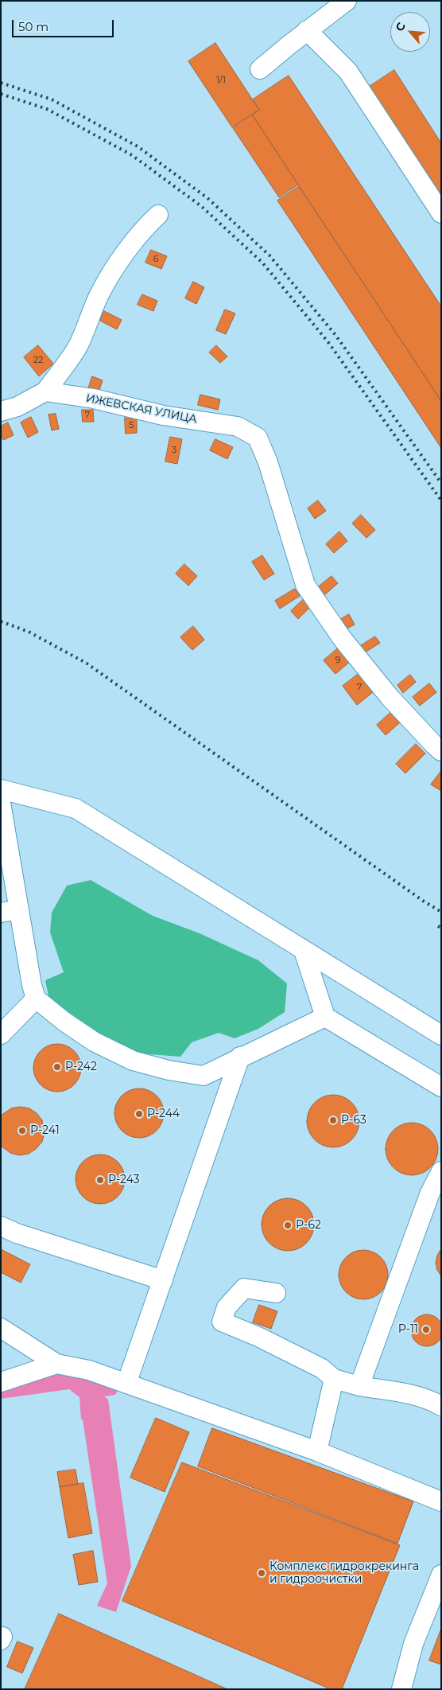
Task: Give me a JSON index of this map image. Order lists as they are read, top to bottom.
{
  "streets": {
    "street": ["ИЖЕВСКАЯ УЛИЦА"]
  },
  "places": [
    "Р-242",
    "Р-244",
    "Р-63",
    "Р-241",
    "Р-243",
    "Р-62",
    "Р-11",
    "Комплекс гидрокрекинга и гидроочистки"
  ],
  "house_numbers": [
    "1/1",
    "6",
    "22",
    "7",
    "5",
    "3",
    "9",
    "7"
  ],
  "scale_bar": "50 m",
  "north": "top left"
}
